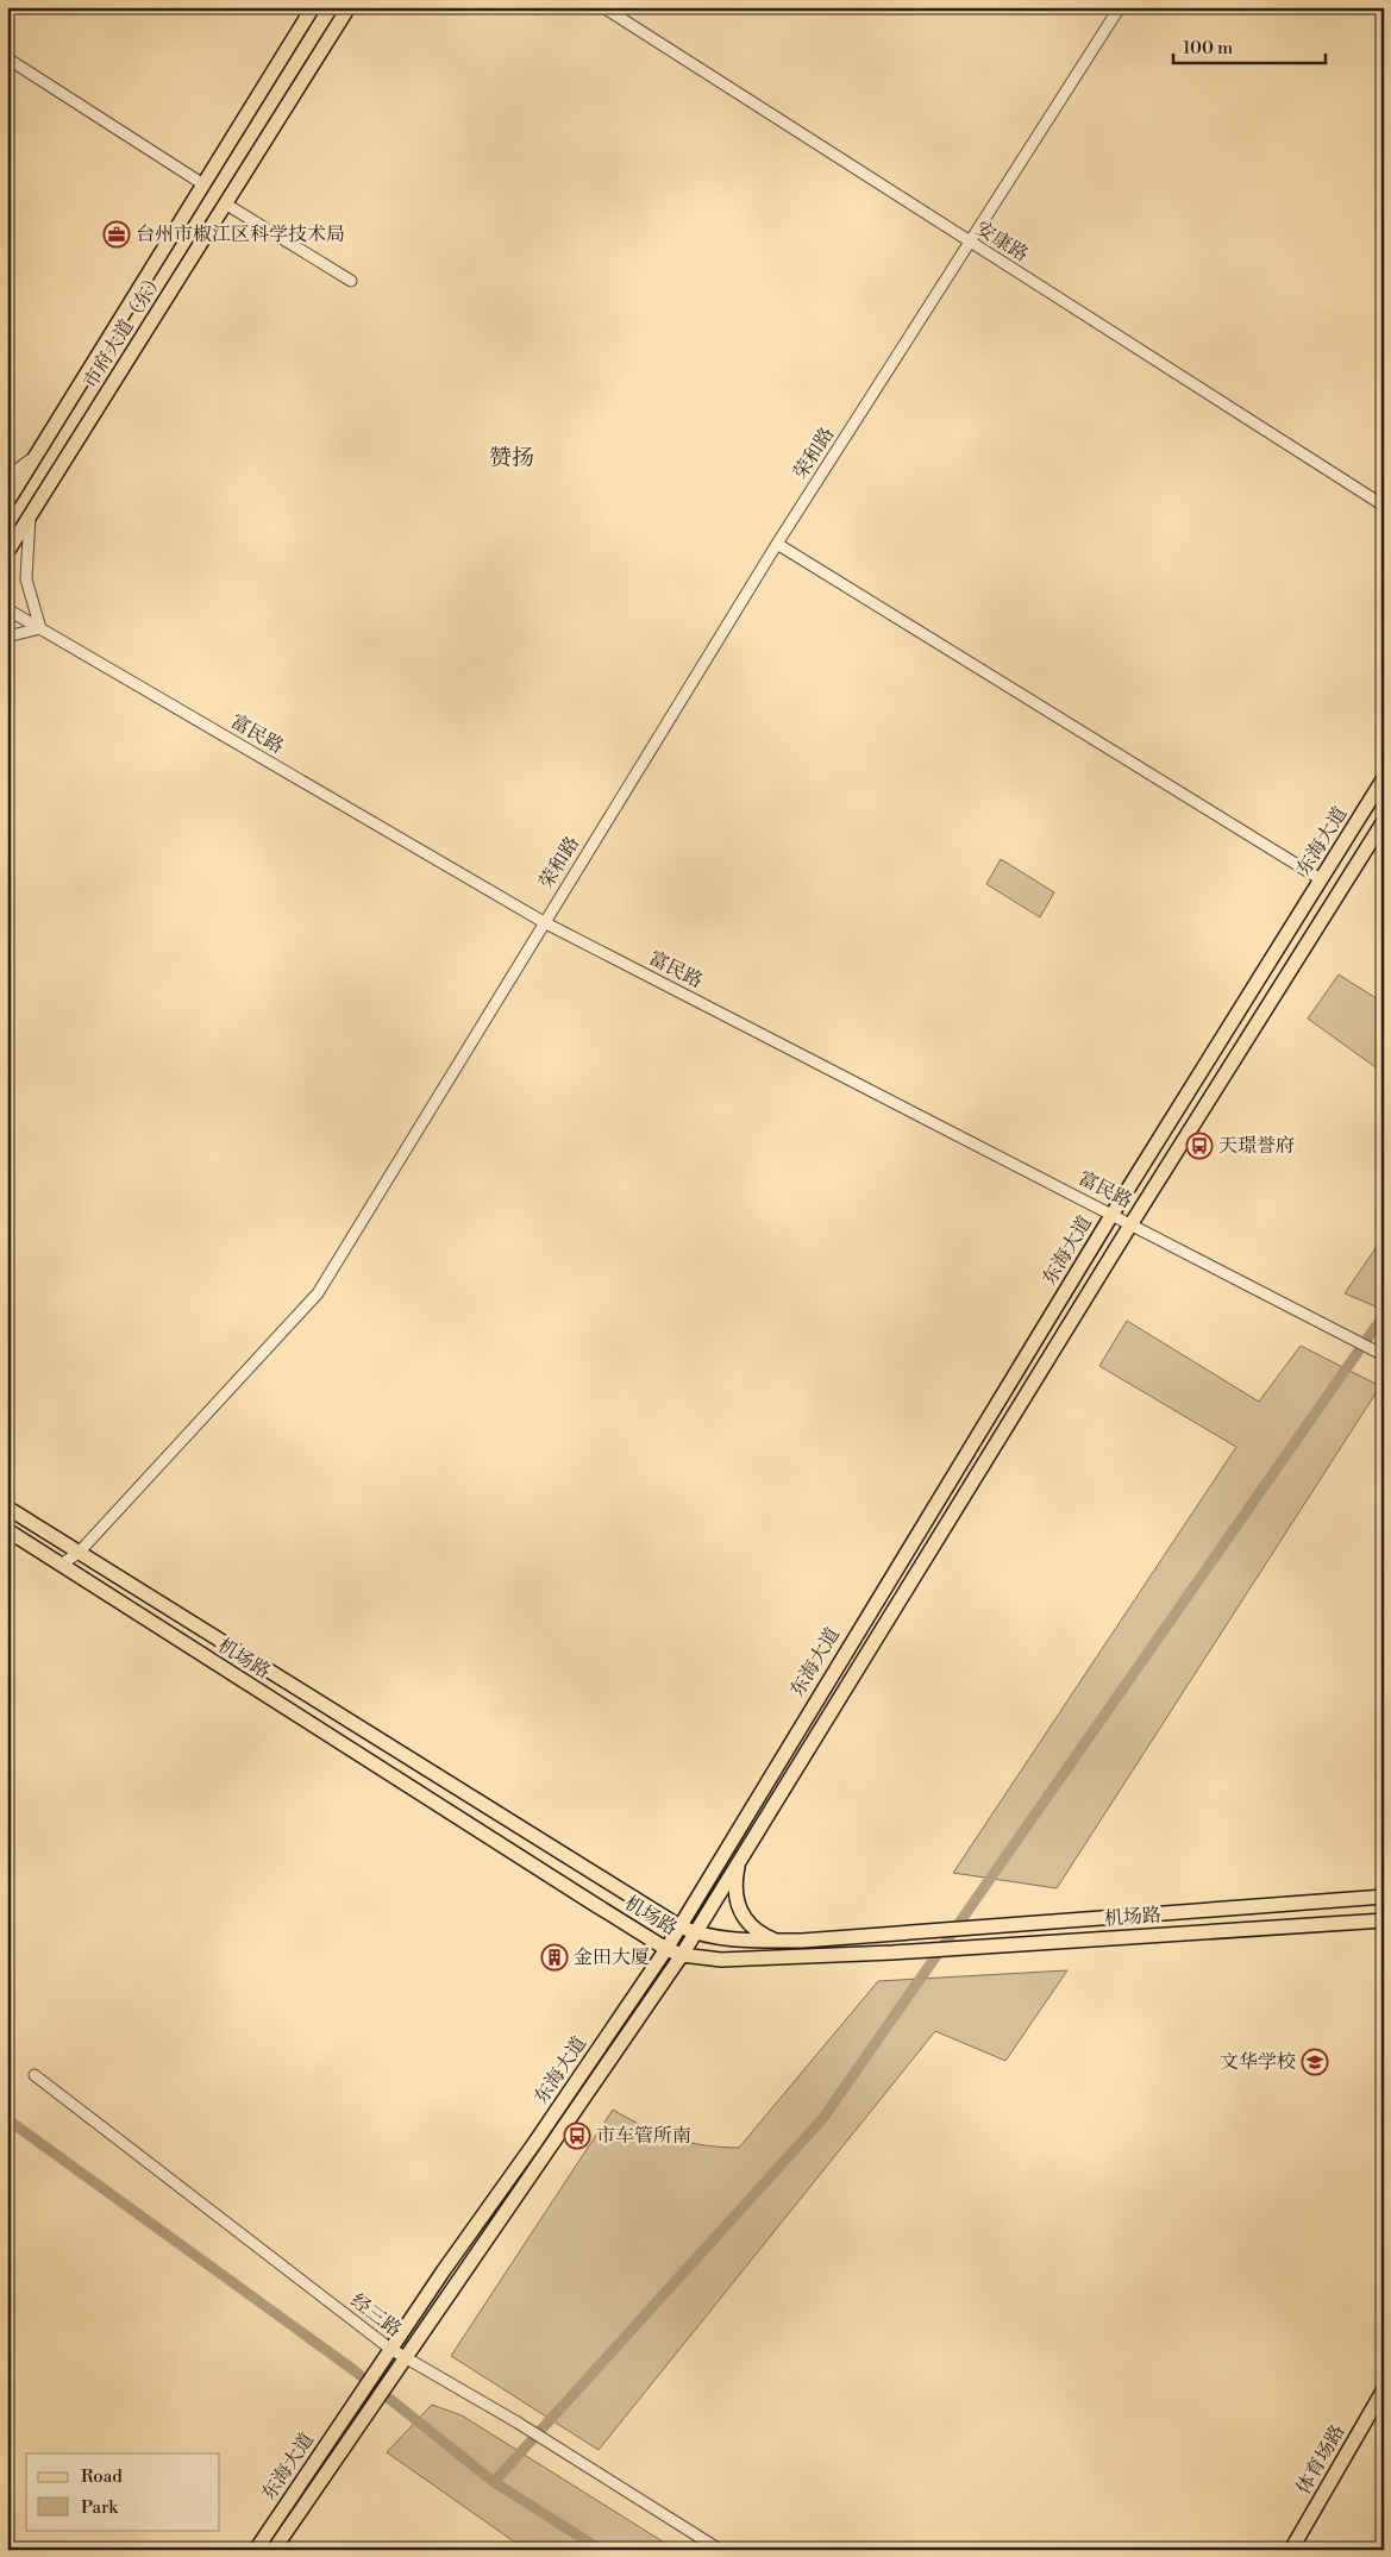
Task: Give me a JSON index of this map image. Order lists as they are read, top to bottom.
{
  "streets": {
    "main road": [
      "市府大道（东）",
      "东海大道",
      "机场路",
      "体育场路"
    ],
    "street": [
      "安康路",
      "荣和路",
      "富民路",
      "经三路"
    ]
  },
  "crossings": [
    ["安康路", "荣和路"],
    ["荣和路", "富民路"],
    ["荣和路", "机场路"],
    ["富民路", "东海大道"],
    ["东海大道", "机场路"],
    ["东海大道", "经三路"]
  ],
  "districts": ["赞扬"],
  "places": {
    "office": ["台州市椒江区科学技术局"],
    "bus stop": ["天璟誉府", "市车管所南"],
    "building": ["金田大厦"],
    "school or university": ["文华学校"]
  },
  "legend": ["Road", "Park"],
  "scale_bar": "100 m"
}
